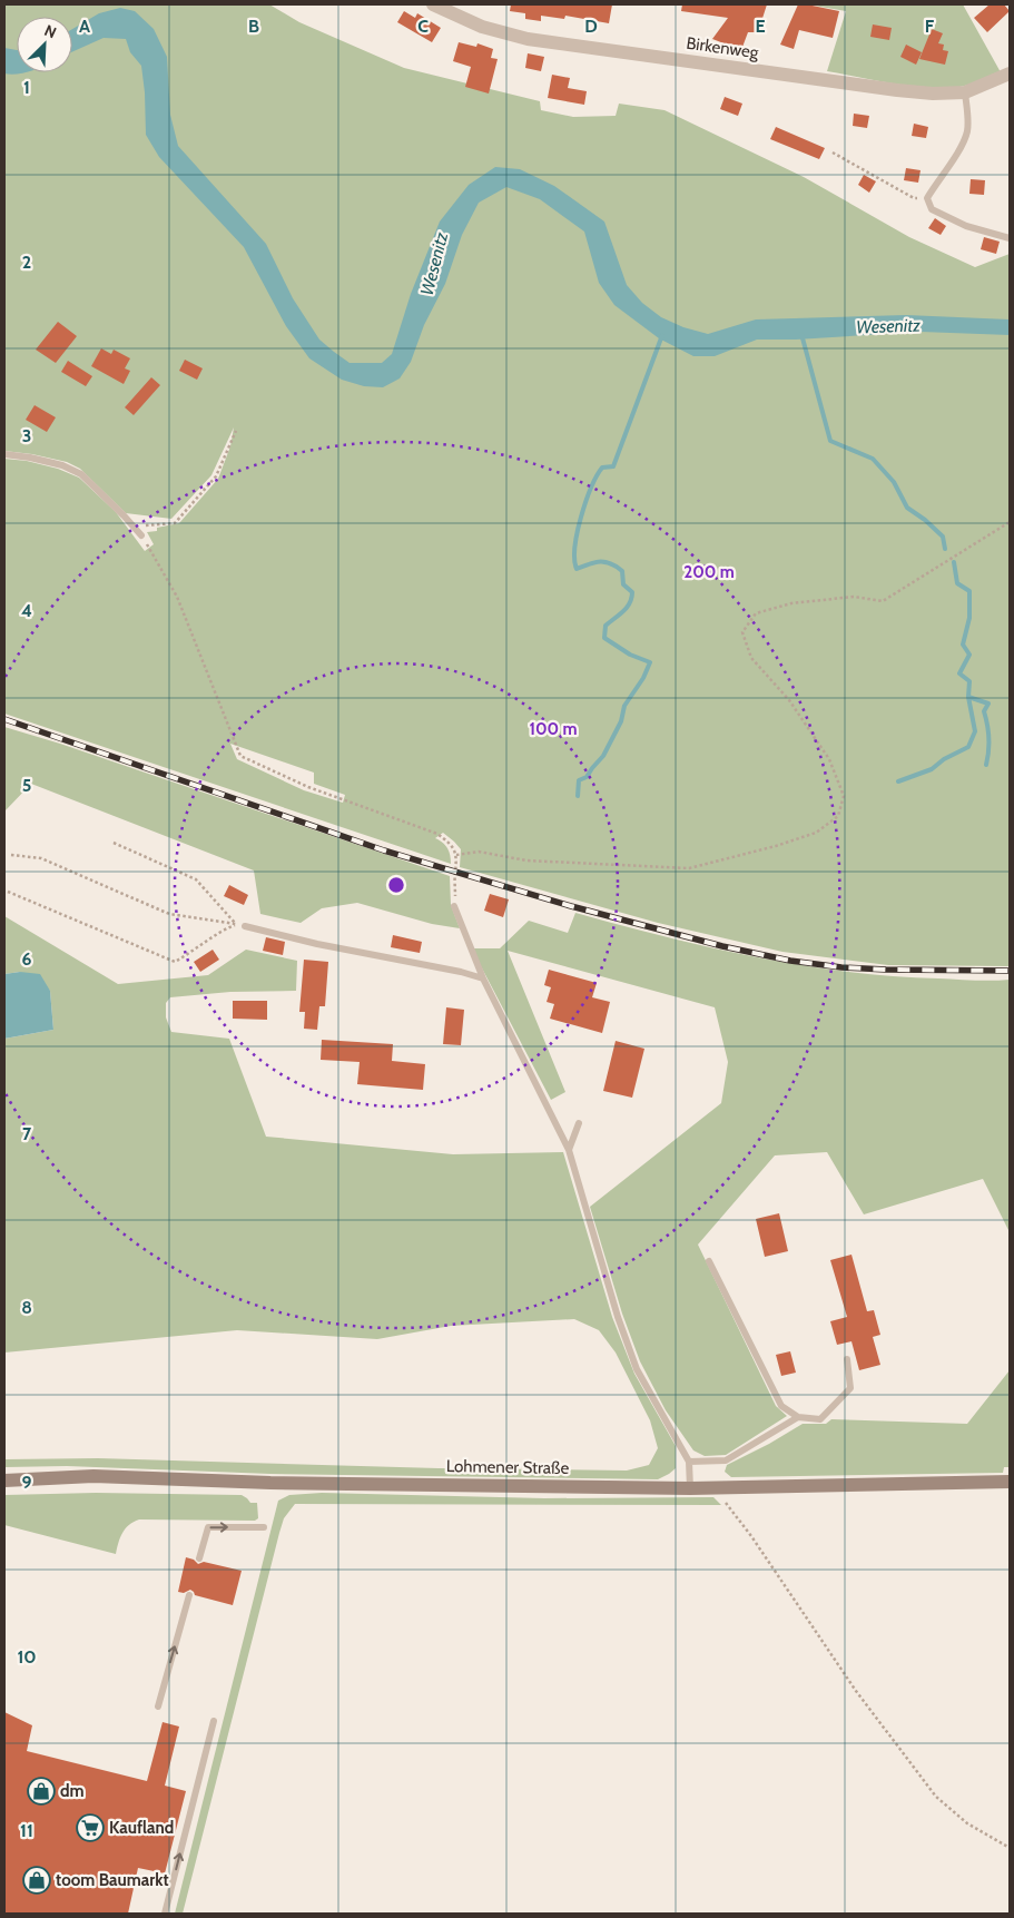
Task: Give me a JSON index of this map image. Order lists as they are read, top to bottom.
{
  "streets": {
    "main road": ["Lohmener Straße"],
    "street": ["Birkenweg"]
  },
  "water": ["Wesenitz"],
  "places": {
    "shop": ["dm", "toom Baumarkt"],
    "supermarket": ["Kaufland"]
  },
  "north": "top right",
  "grid": {
    "columns": [
      "A",
      "B",
      "C",
      "D",
      "E",
      "F"
    ],
    "rows": [
      "1",
      "2",
      "3",
      "4",
      "5",
      "6",
      "7",
      "8",
      "9",
      "10",
      "11"
    ]
  },
  "rings": ["200 m", "100 m"]
}
